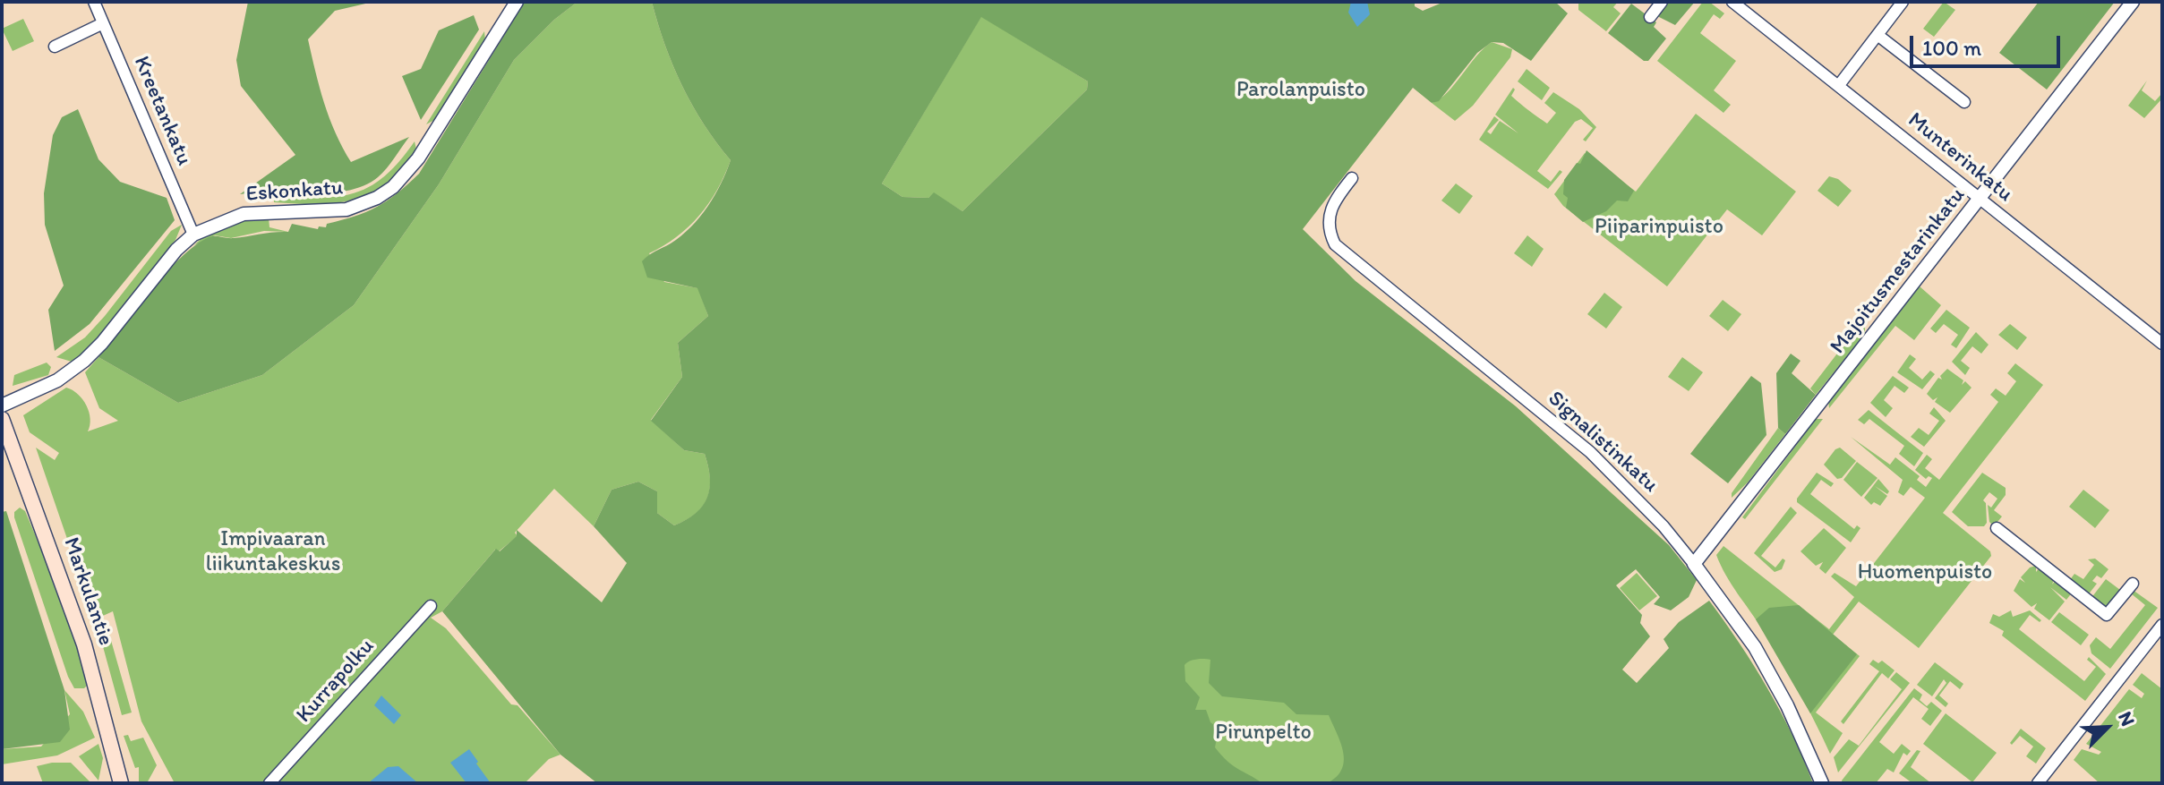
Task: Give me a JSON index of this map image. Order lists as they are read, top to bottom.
{
  "streets": {
    "main road": ["Markulantie"],
    "street": [
      "Kreetankatu",
      "Munterinkatu",
      "Eskonkatu",
      "Majoitusmestarinkatu",
      "Signalistinkatu",
      "Kurrapolku"
    ]
  },
  "crossings": [
    ["Kreetankatu", "Eskonkatu"],
    ["Munterinkatu", "Majoitusmestarinkatu"],
    ["Majoitusmestarinkatu", "Signalistinkatu"]
  ],
  "parks": [
    "Parolanpuisto",
    "Piiparinpuisto",
    "Impivaaran liikuntakeskus",
    "Huomenpuisto",
    "Pirunpelto"
  ],
  "scale_bar": "100 m",
  "north": "top right"
}
